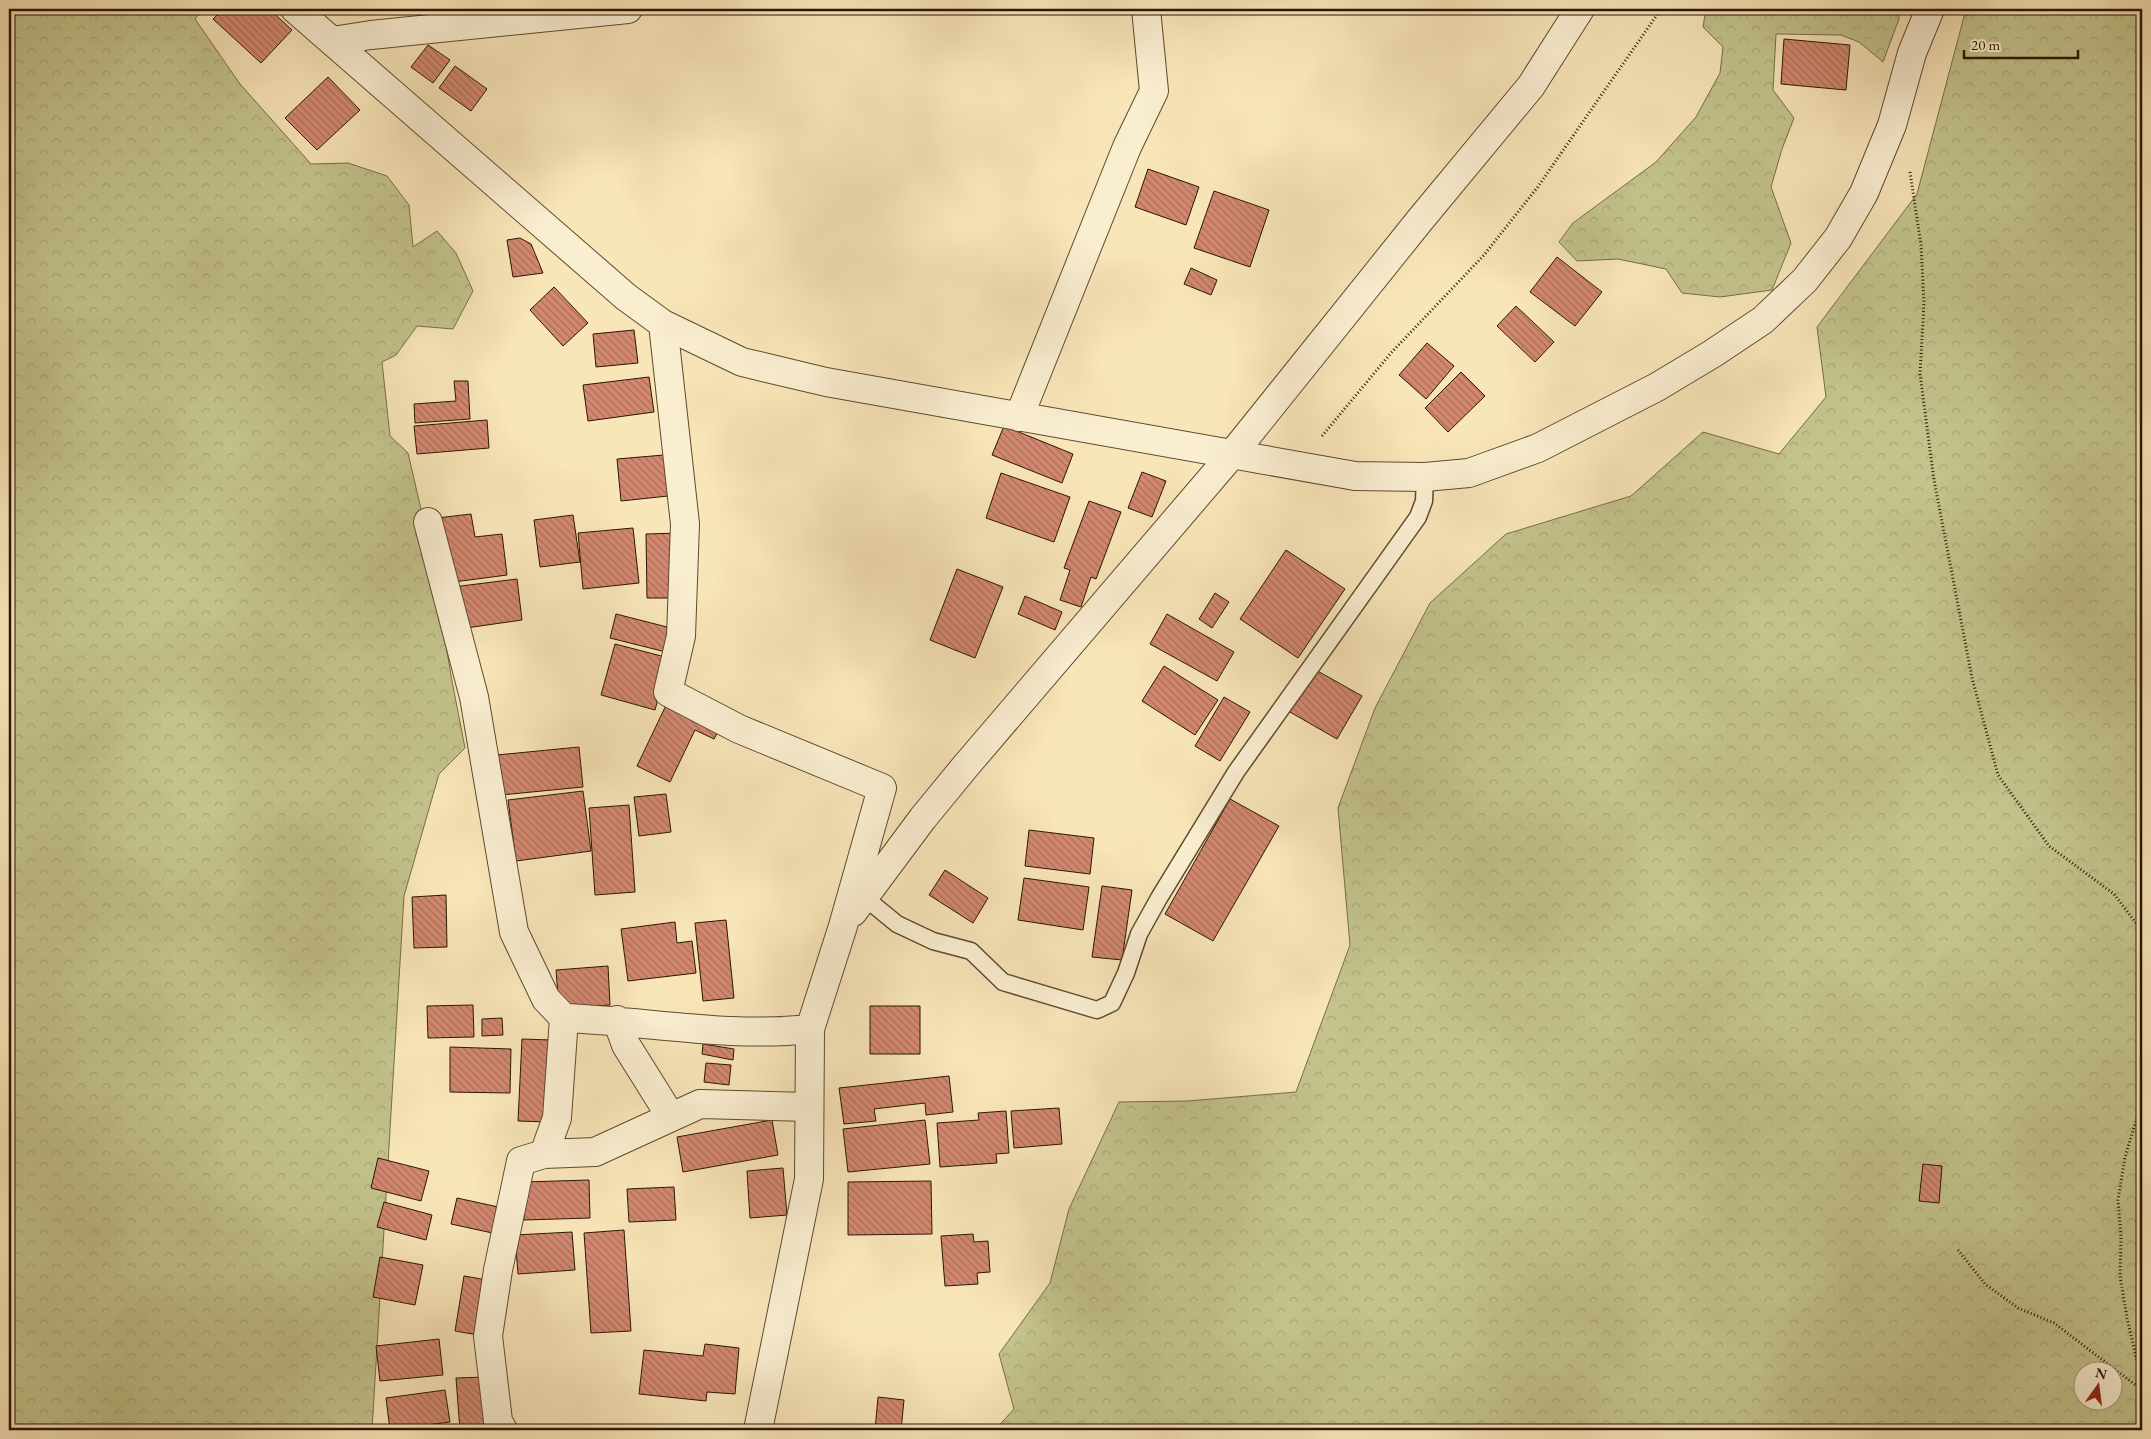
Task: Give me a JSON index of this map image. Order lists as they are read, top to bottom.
{
  "scale_bar": "20 m",
  "north": "top"
}
